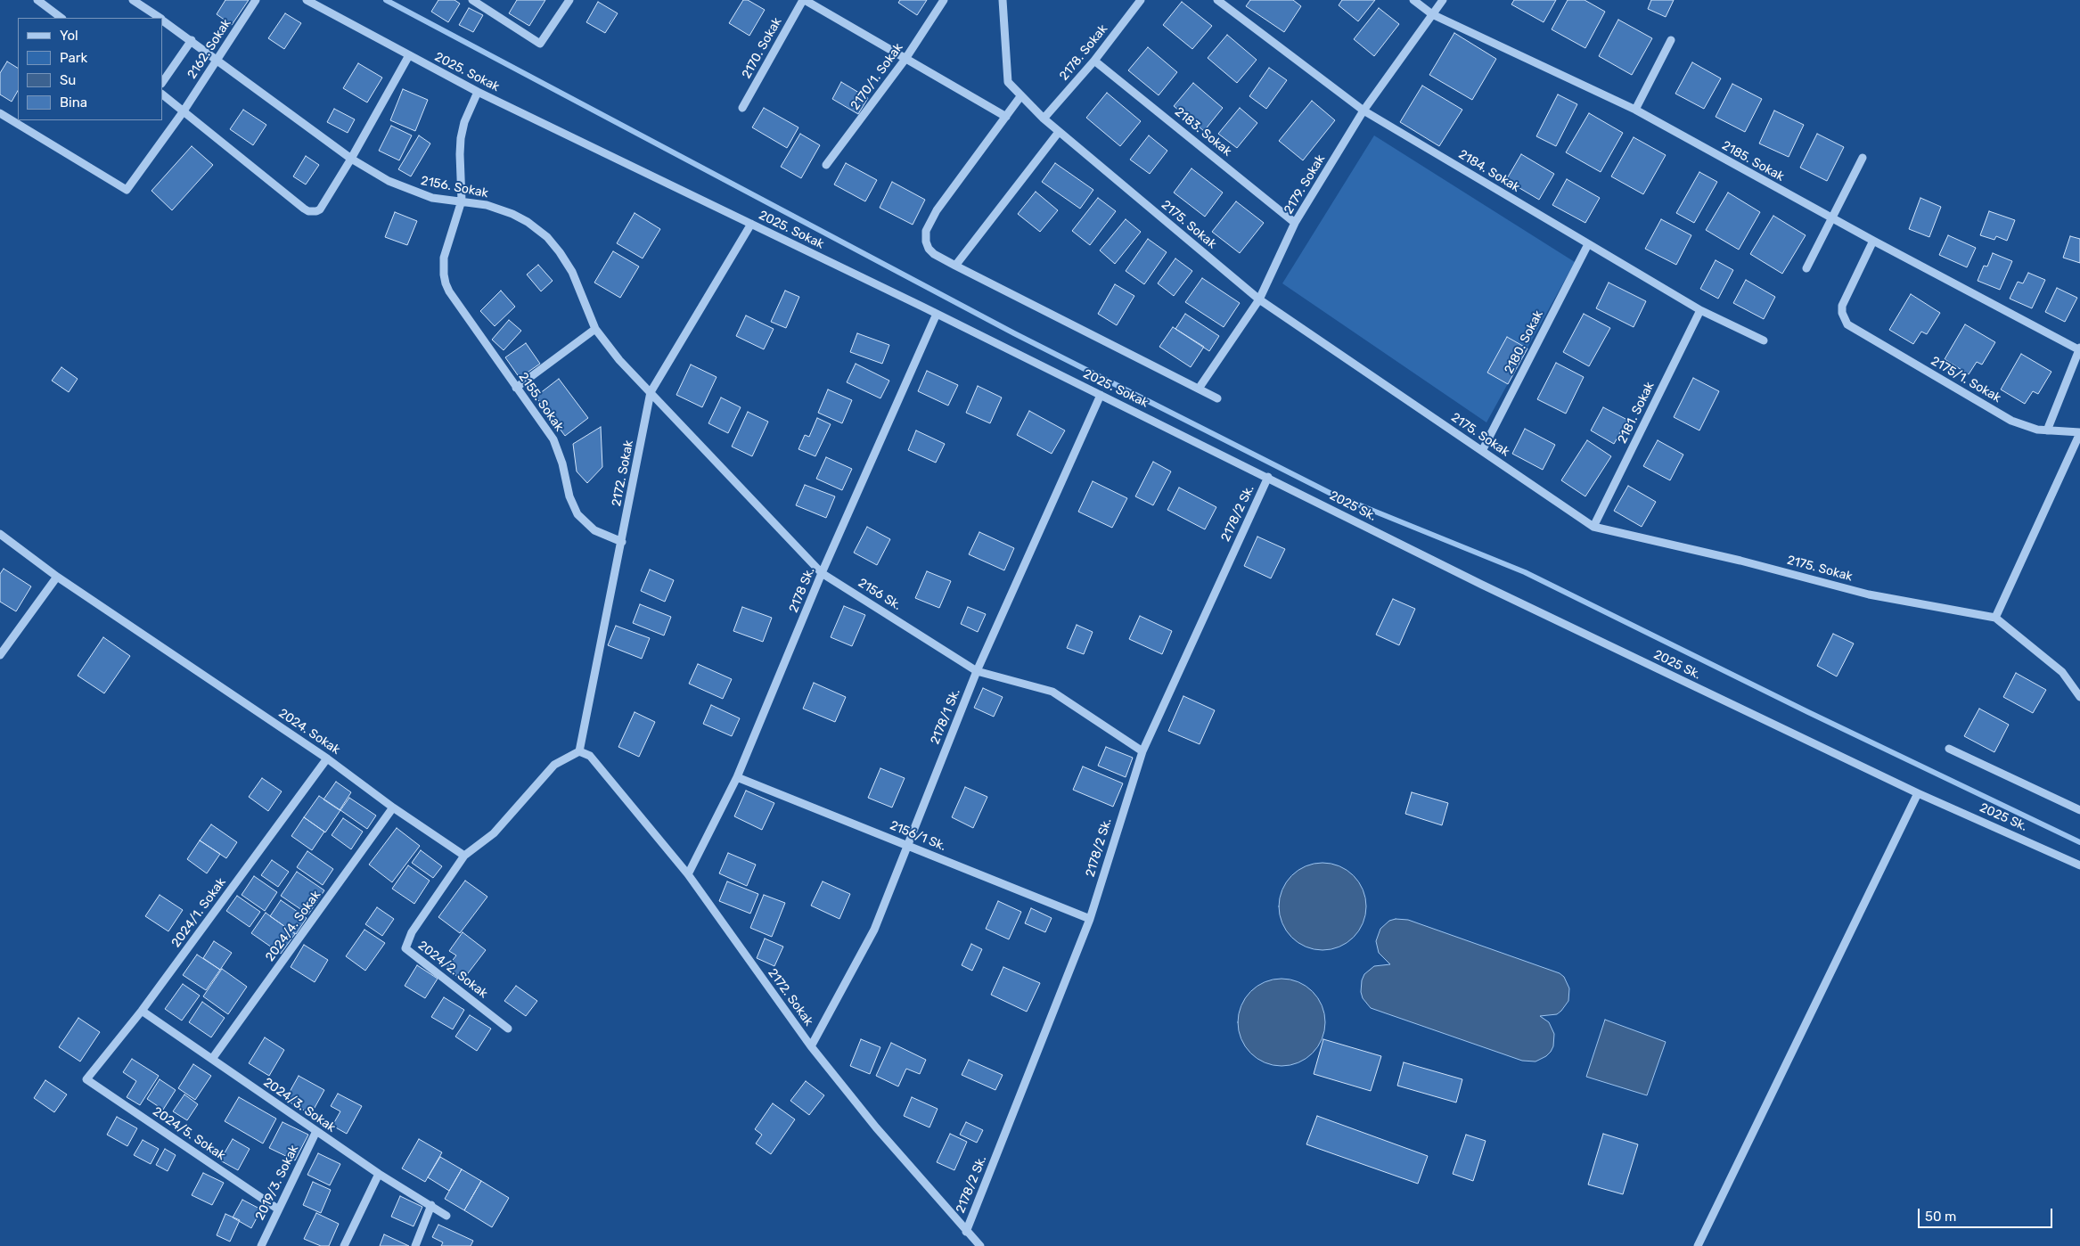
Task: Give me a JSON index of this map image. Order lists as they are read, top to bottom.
{
  "streets": {
    "street": [
      "2170. Sokak",
      "2162. Sokak",
      "2178. Sokak",
      "2025. Sokak",
      "2170/1. Sokak",
      "2183. Sokak",
      "2185. Sokak",
      "2184. Sokak",
      "2179. Sokak",
      "2156. Sokak",
      "2175. Sokak",
      "2180. Sokak",
      "2175/1. Sokak",
      "2155. Sokak",
      "2181. Sokak",
      "2172. Sokak",
      "2025 Sk.",
      "2178/2 Sk.",
      "2178 Sk.",
      "2156 Sk.",
      "2178/1 Sk.",
      "2024. Sokak",
      "2156/1 Sk.",
      "2024/1. Sokak",
      "2024/4. Sokak",
      "2024/2. Sokak",
      "2024/3. Sokak",
      "2024/5. Sokak",
      "2019/3. Sokak"
    ]
  },
  "crossings": [
    ["2162. Sokak", "2156. Sokak"],
    ["2178. Sokak", "2183. Sokak"],
    ["2178. Sokak", "2175. Sokak"],
    ["2025. Sokak", "2172. Sokak"],
    ["2025. Sokak", "2025 Sk."],
    ["2025. Sokak", "2178/2 Sk."],
    ["2025. Sokak", "2178 Sk."],
    ["2025. Sokak", "2178/1 Sk."],
    ["2183. Sokak", "2179. Sokak"],
    ["2185. Sokak", "2179. Sokak"],
    ["2185. Sokak", "2175/1. Sokak"],
    ["2184. Sokak", "2179. Sokak"],
    ["2184. Sokak", "2180. Sokak"],
    ["2184. Sokak", "2181. Sokak"],
    ["2179. Sokak", "2175. Sokak"],
    ["2156. Sokak", "2155. Sokak"],
    ["2156. Sokak", "2172. Sokak"],
    ["2156. Sokak", "2156 Sk."],
    ["2175. Sokak", "2180. Sokak"],
    ["2175. Sokak", "2175/1. Sokak"],
    ["2175. Sokak", "2181. Sokak"],
    ["2155. Sokak", "2172. Sokak"],
    ["2172. Sokak", "2178/2 Sk."],
    ["2172. Sokak", "2178 Sk."],
    ["2172. Sokak", "2156 Sk."],
    ["2172. Sokak", "2178/1 Sk."],
    ["2025 Sk.", "2178/2 Sk."],
    ["2178/2 Sk.", "2156 Sk."],
    ["2178/2 Sk.", "2156/1 Sk."],
    ["2178 Sk.", "2156 Sk."],
    ["2178 Sk.", "2156/1 Sk."],
    ["2156 Sk.", "2178/1 Sk."],
    ["2178/1 Sk.", "2156/1 Sk."],
    ["2024. Sokak", "2024/1. Sokak"],
    ["2024. Sokak", "2024/4. Sokak"],
    ["2024. Sokak", "2024/2. Sokak"],
    ["2024/1. Sokak", "2024/3. Sokak"],
    ["2024/1. Sokak", "2024/5. Sokak"],
    ["2024/4. Sokak", "2024/3. Sokak"],
    ["2024/3. Sokak", "2019/3. Sokak"],
    ["2024/5. Sokak", "2019/3. Sokak"]
  ],
  "legend": [
    "Yol",
    "Park",
    "Su",
    "Bina"
  ],
  "scale_bar": "50 m"
}
